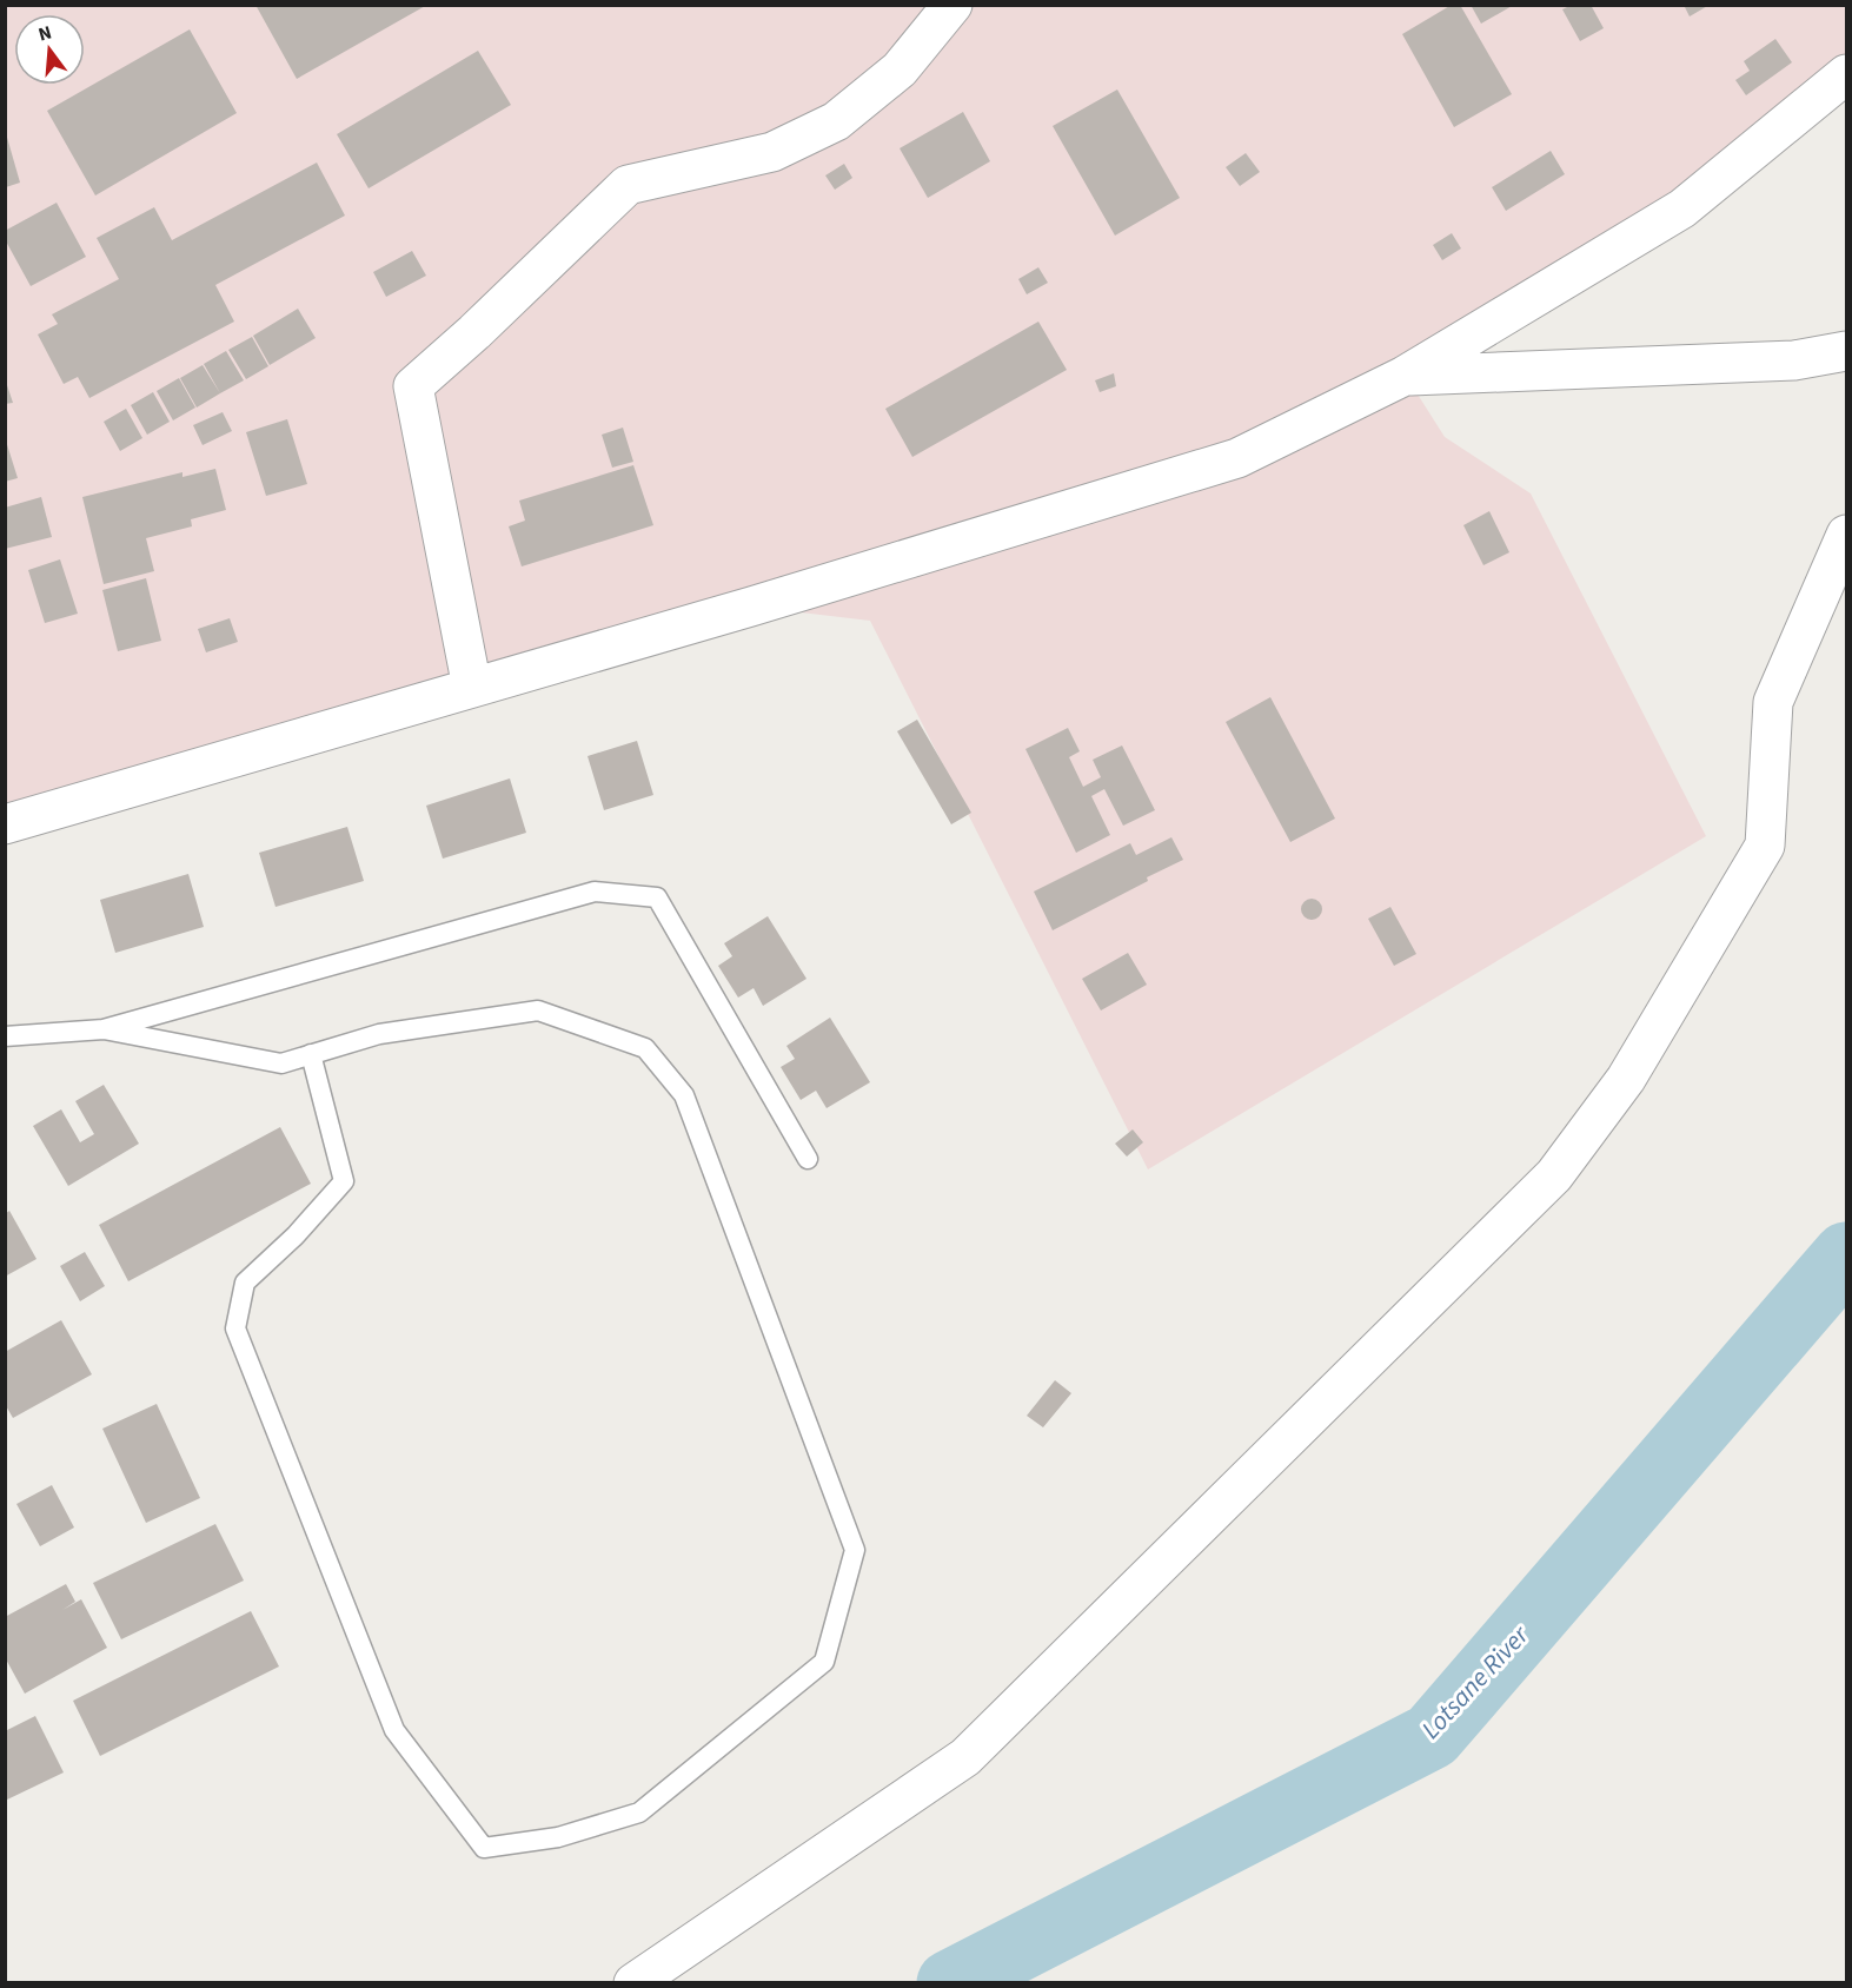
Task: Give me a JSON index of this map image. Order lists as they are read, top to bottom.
{
  "water": ["Lotsane River"],
  "north": "top"
}
